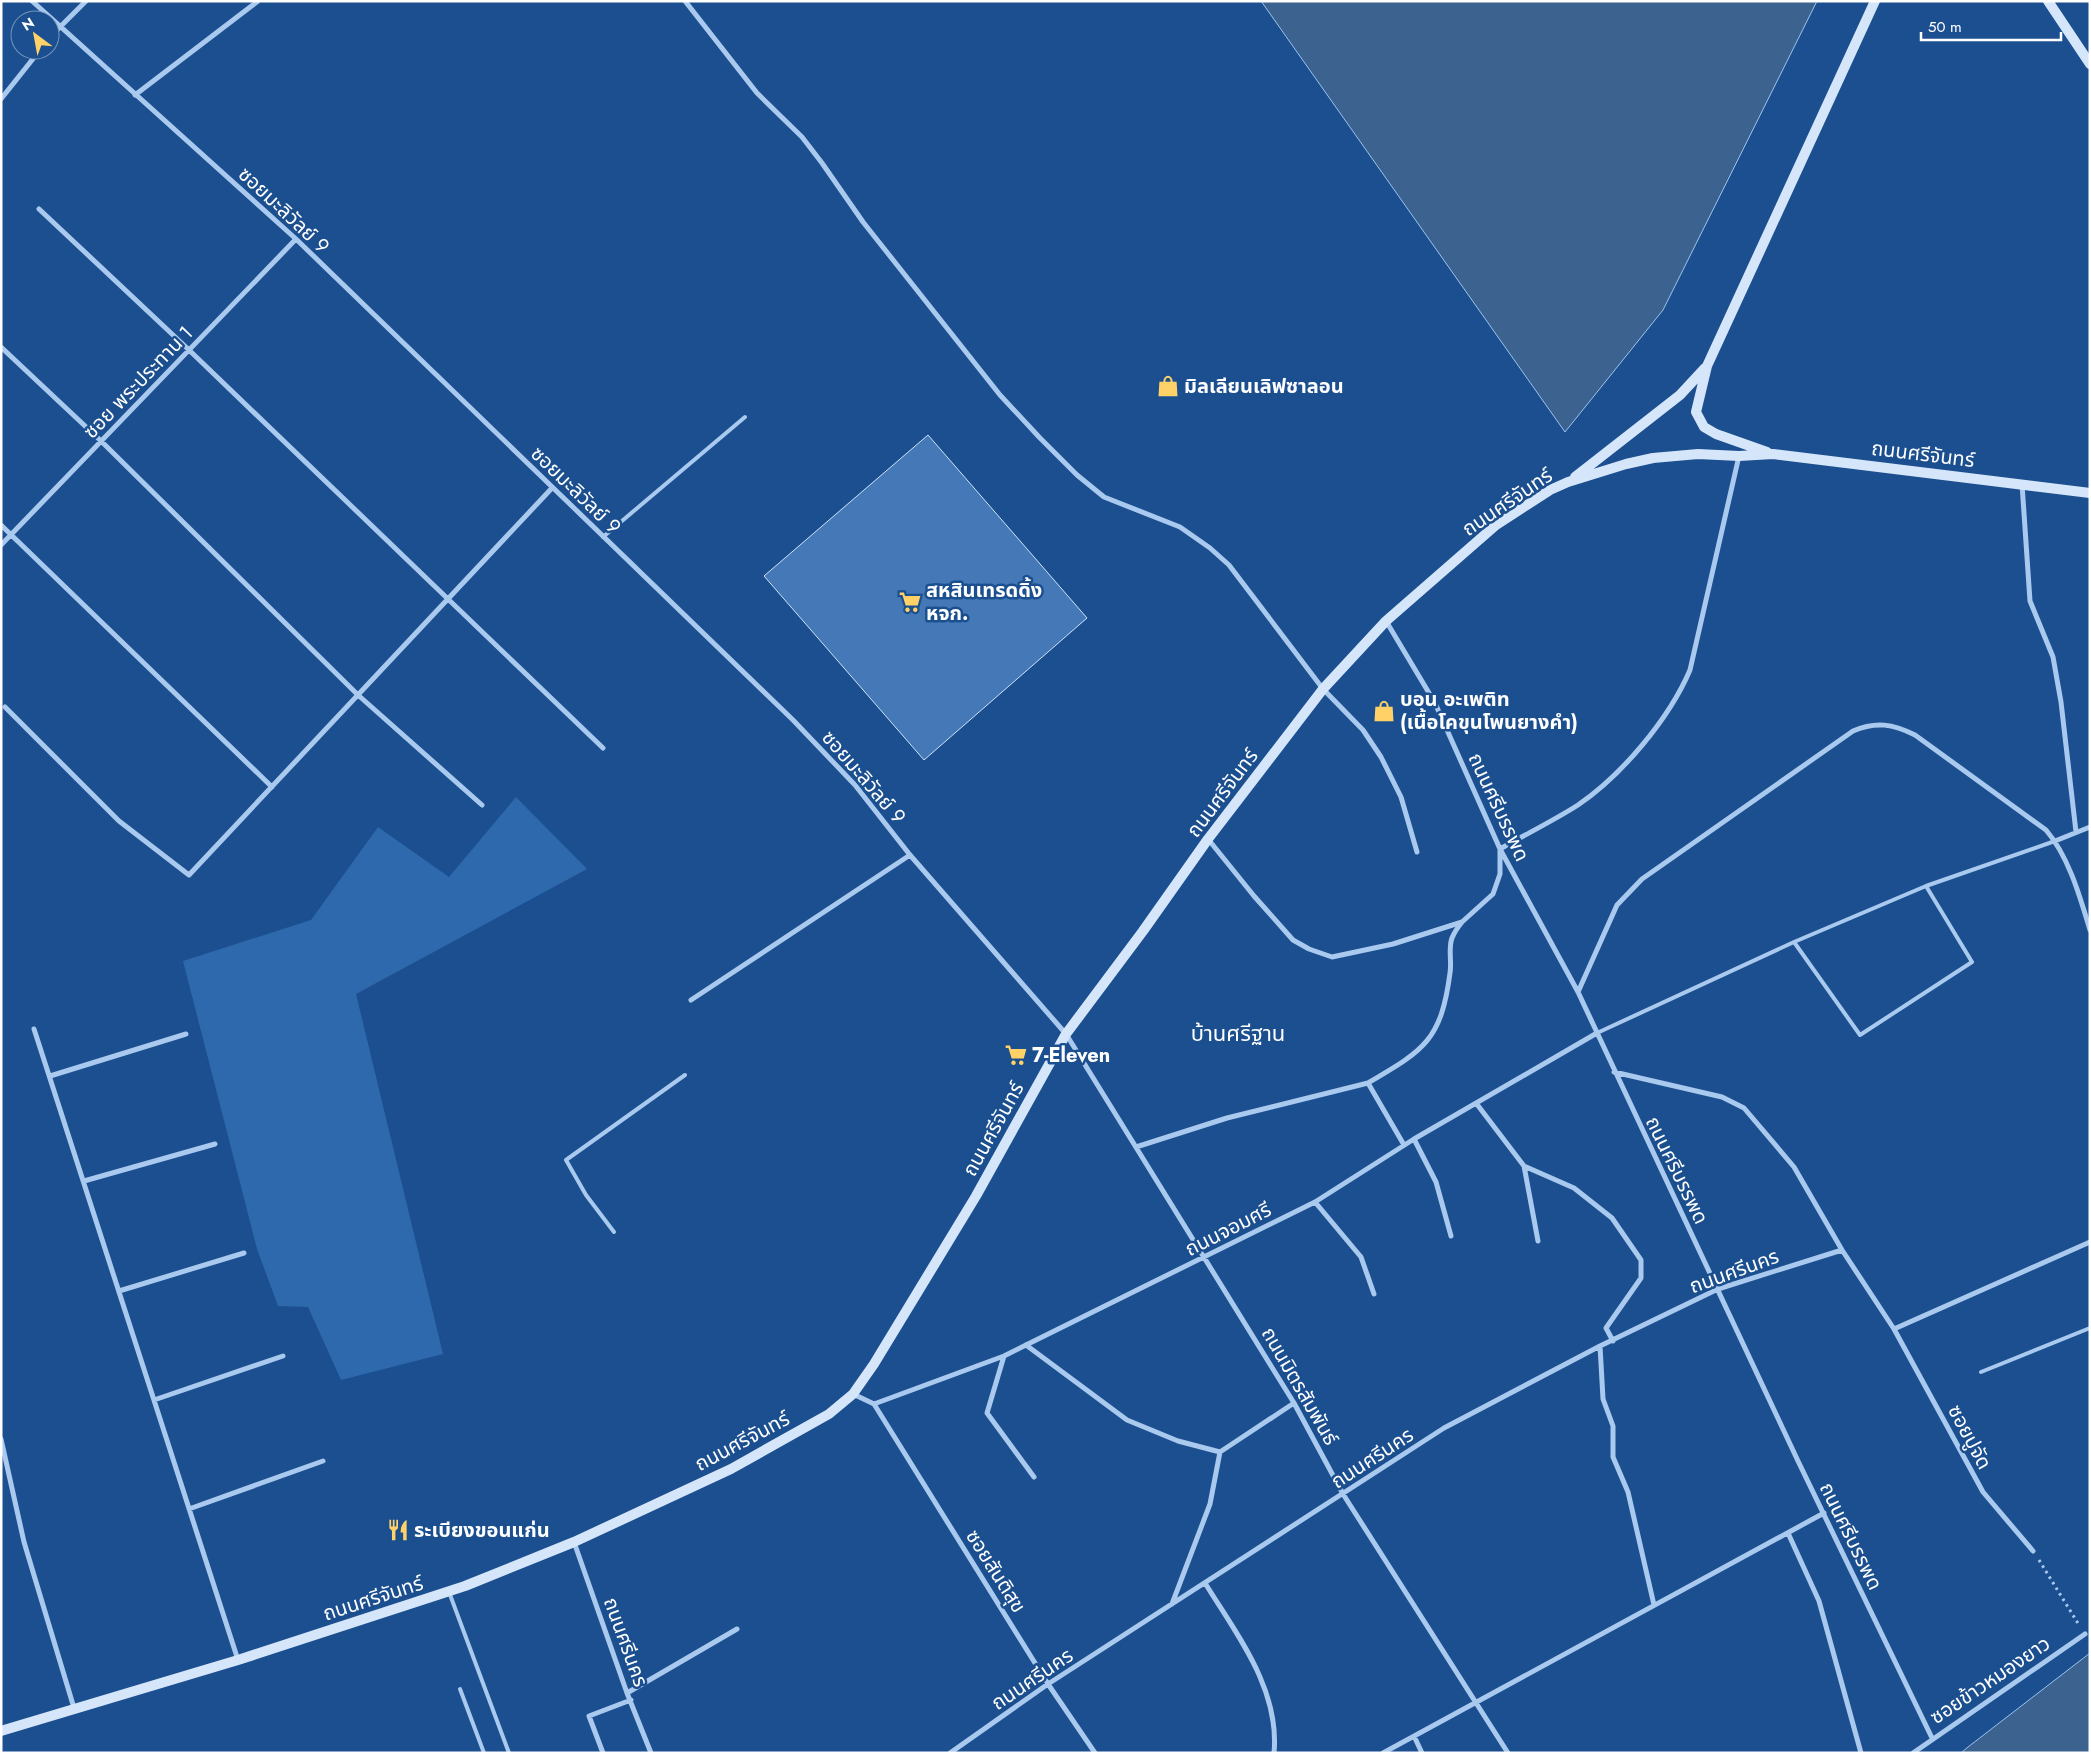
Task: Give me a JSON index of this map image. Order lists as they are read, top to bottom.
{
  "streets": {
    "main road": ["ถนนศรีจันทร์"],
    "street": [
      "ซอยมะลิวัลย์ 9",
      "ซอย พระประทาน 1",
      "ถนนศรีบรรพด",
      "ถนนจอมศรี",
      "ถนนศรีนคร",
      "ถนนมิตรสัมพันธ์",
      "ซอยปูจัด",
      "ซอยสันติสุข",
      "ซอยข้าวหมองยาว"
    ]
  },
  "crossings": [
    ["ซอยมะลิวัลย์ 9", "ซอย พระประทาน 1"],
    ["ซอยมะลิวัลย์ 9", "ถนนศรีจันทร์"],
    ["ซอยมะลิวัลย์ 9", "ถนนมิตรสัมพันธ์"],
    ["ถนนศรีจันทร์", "ถนนศรีบรรพด"],
    ["ถนนศรีจันทร์", "ถนนศรีนคร"],
    ["ถนนศรีจันทร์", "ถนนมิตรสัมพันธ์"],
    ["ถนนศรีบรรพด", "ถนนจอมศรี"],
    ["ถนนศรีบรรพด", "ถนนศรีนคร"],
    ["ถนนศรีบรรพด", "ซอยปูจัด"],
    ["ถนนศรีบรรพด", "ซอยข้าวหมองยาว"],
    ["ถนนจอมศรี", "ถนนมิตรสัมพันธ์"],
    ["ถนนจอมศรี", "ซอยสันติสุข"],
    ["ถนนศรีนคร", "ถนนมิตรสัมพันธ์"],
    ["ถนนศรีนคร", "ซอยปูจัด"],
    ["ถนนศรีนคร", "ซอยสันติสุข"]
  ],
  "districts": ["บ้านศรีฐาน"],
  "places": {
    "shop": ["มิลเลียนเลิฟซาลอน", "บอน อะเพติท (เนื้อโคขุนโพนยางคำ)"],
    "supermarket": ["สหสินเทรดดิ้ง หจก.", "7-Eleven"],
    "restaurant": ["ระเบียงขอนแก่น"]
  },
  "scale_bar": "50 m",
  "north": "top left"
}
